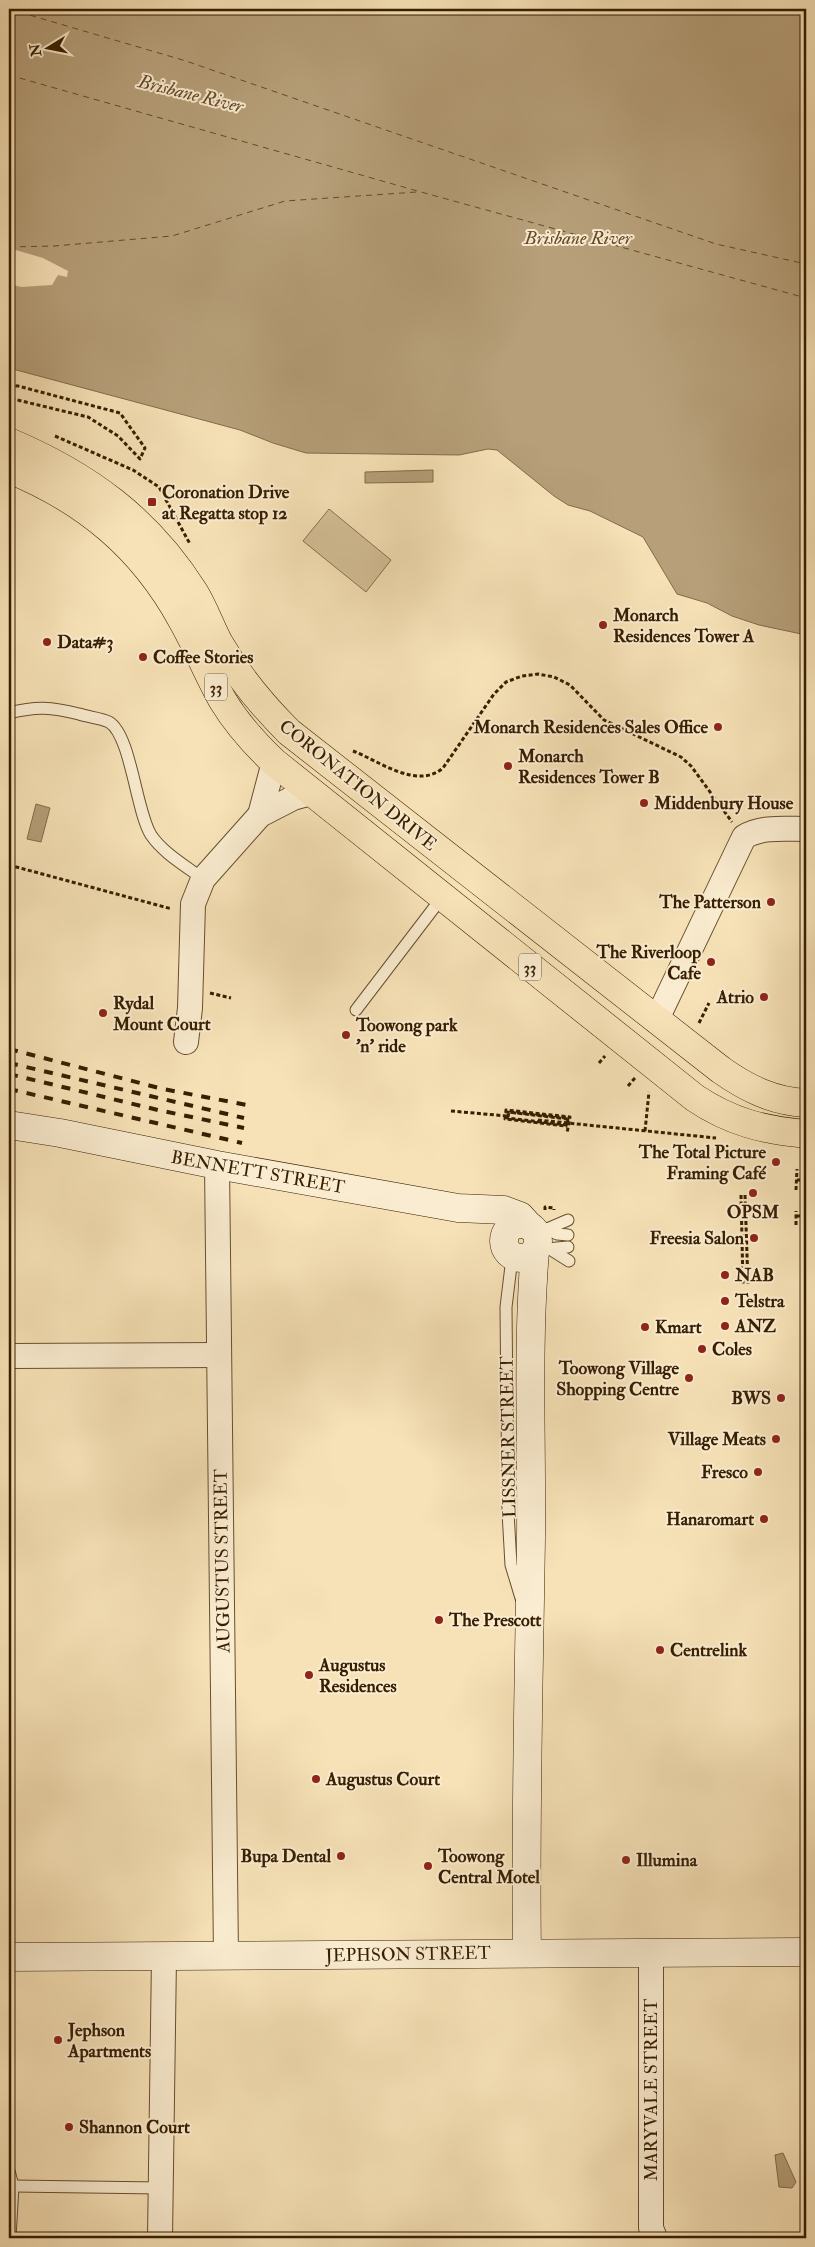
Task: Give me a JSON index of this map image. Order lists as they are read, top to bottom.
{
  "streets": {
    "highway": ["33", "CORONATION DRIVE"],
    "street": [
      "BENNETT STREET",
      "LISSNER STREET",
      "AUGUSTUS STREET",
      "JEPHSON STREET",
      "MARYVALE STREET"
    ]
  },
  "crossings": [
    ["33", "CORONATION DRIVE"],
    ["BENNETT STREET", "LISSNER STREET"],
    ["BENNETT STREET", "AUGUSTUS STREET"],
    ["LISSNER STREET", "JEPHSON STREET"],
    ["AUGUSTUS STREET", "JEPHSON STREET"],
    ["JEPHSON STREET", "MARYVALE STREET"]
  ],
  "water": ["Brisbane River"],
  "places": {
    "transit": ["Coronation Drive at Regatta stop 12"],
    "other": [
      "Monarch Residences Tower A",
      "Data#3",
      "Coffee Stories",
      "Monarch Residences Sales Office",
      "Monarch Residences Tower B",
      "Middenbury House",
      "The Patterson",
      "The Riverloop Cafe",
      "Atrio",
      "Rydal Mount Court",
      "Toowong park 'n' ride",
      "The Total Picture Framing Café",
      "OPSM",
      "Freesia Salon",
      "NAB",
      "Telstra",
      "ANZ",
      "Kmart",
      "Coles",
      "Toowong Village Shopping Centre",
      "BWS",
      "Village Meats",
      "Fresco",
      "Hanaromart",
      "The Prescott",
      "Centrelink",
      "Augustus Residences",
      "Augustus Court",
      "Bupa Dental",
      "Illumina",
      "Toowong Central Motel",
      "Jephson Apartments",
      "Shannon Court"
    ]
  },
  "north": "left"
}
